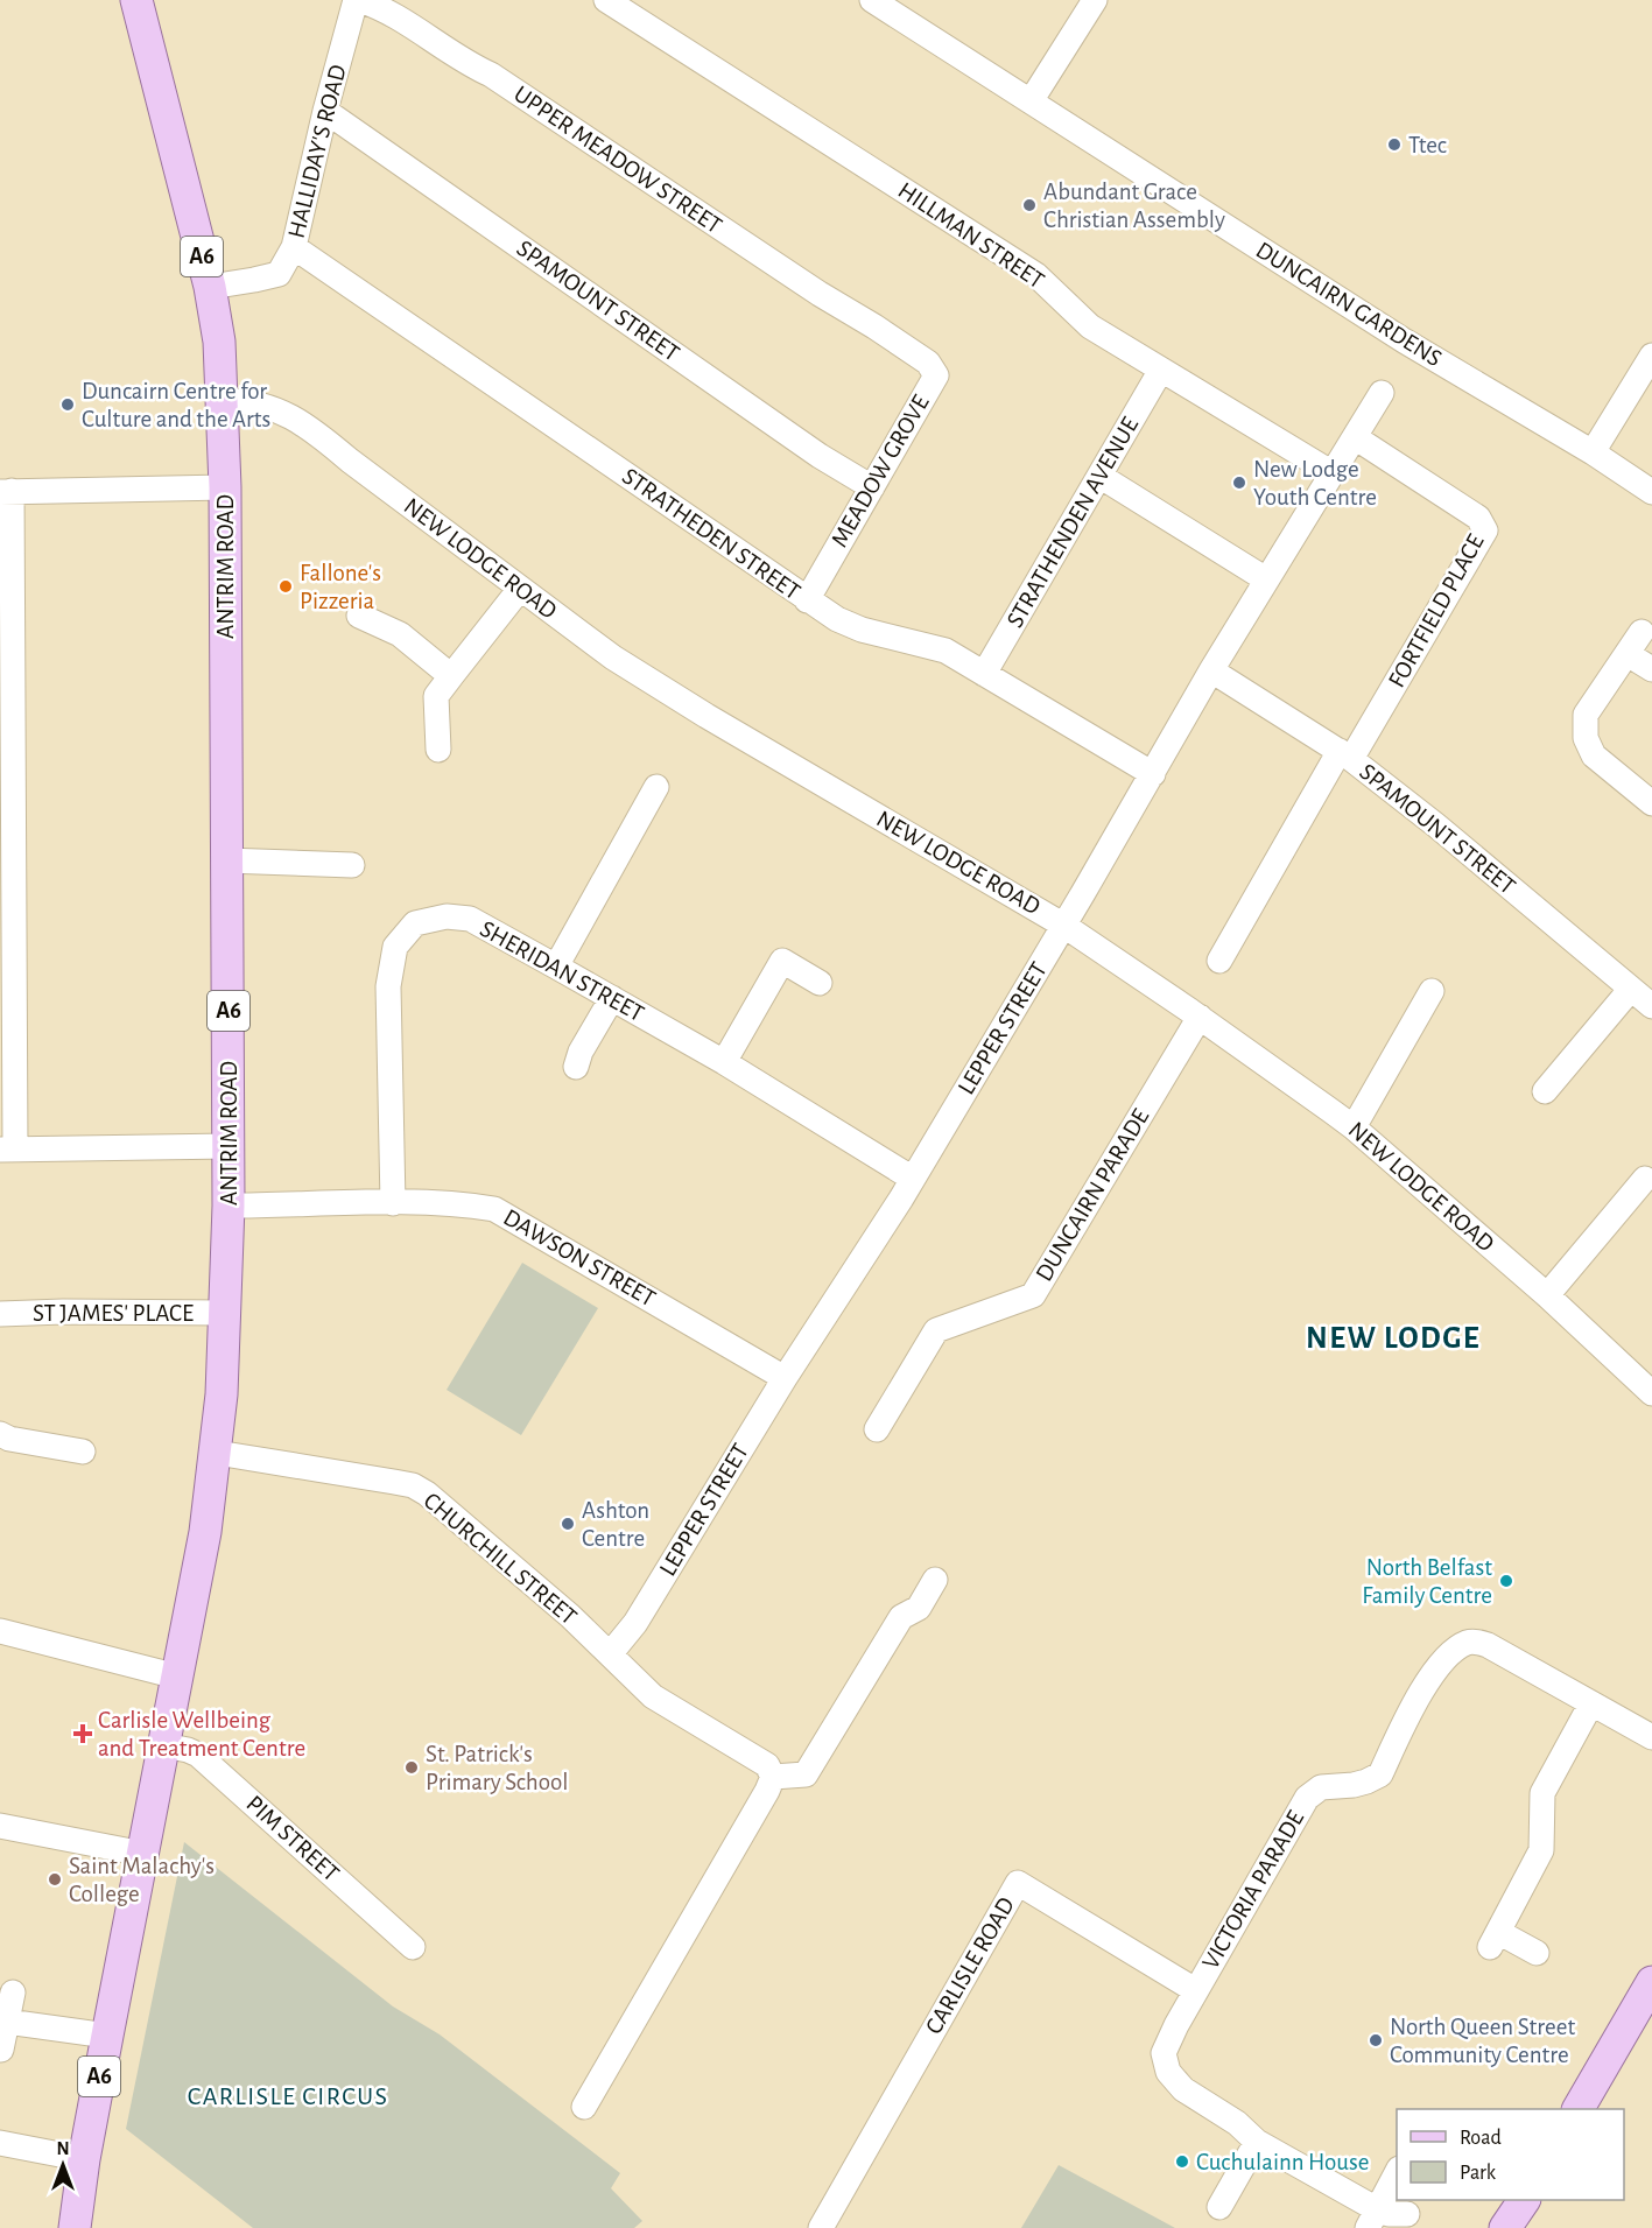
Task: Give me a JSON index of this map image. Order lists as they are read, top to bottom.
{
  "streets": {
    "main road": ["A6", "ANTRIM ROAD"],
    "street": [
      "HALLIDAY'S ROAD",
      "UPPER MEADOW STREET",
      "HILLMAN STREET",
      "SPAMOUNT STREET",
      "DUNCAIRN GARDENS",
      "MEADOW GROVE",
      "STRATHENDEN AVENUE",
      "STRATHEDEN STREET",
      "NEW LODGE ROAD",
      "FORTFIELD PLACE",
      "SHERIDAN STREET",
      "LEPPER STREET",
      "DUNCAIRN PARADE",
      "DAWSON STREET",
      "ST JAMES' PLACE",
      "CHURCHILL STREET",
      "PIM STREET",
      "VICTORIA PARADE",
      "CARLISLE ROAD"
    ]
  },
  "crossings": [
    ["HALLIDAY'S ROAD", "UPPER MEADOW STREET"],
    ["HALLIDAY'S ROAD", "SPAMOUNT STREET"],
    ["HALLIDAY'S ROAD", "STRATHEDEN STREET"],
    ["HALLIDAY'S ROAD", "ANTRIM ROAD"],
    ["UPPER MEADOW STREET", "MEADOW GROVE"],
    ["HILLMAN STREET", "STRATHENDEN AVENUE"],
    ["HILLMAN STREET", "LEPPER STREET"],
    ["SPAMOUNT STREET", "MEADOW GROVE"],
    ["SPAMOUNT STREET", "FORTFIELD PLACE"],
    ["SPAMOUNT STREET", "LEPPER STREET"],
    ["MEADOW GROVE", "STRATHEDEN STREET"],
    ["STRATHENDEN AVENUE", "STRATHEDEN STREET"],
    ["STRATHEDEN STREET", "LEPPER STREET"],
    ["NEW LODGE ROAD", "ANTRIM ROAD"],
    ["NEW LODGE ROAD", "LEPPER STREET"],
    ["NEW LODGE ROAD", "DUNCAIRN PARADE"],
    ["ANTRIM ROAD", "DAWSON STREET"],
    ["ANTRIM ROAD", "ST JAMES' PLACE"],
    ["ANTRIM ROAD", "CHURCHILL STREET"],
    ["ANTRIM ROAD", "PIM STREET"],
    ["FORTFIELD PLACE", "LEPPER STREET"],
    ["SHERIDAN STREET", "LEPPER STREET"],
    ["SHERIDAN STREET", "DAWSON STREET"],
    ["LEPPER STREET", "DAWSON STREET"],
    ["LEPPER STREET", "CHURCHILL STREET"],
    ["VICTORIA PARADE", "CARLISLE ROAD"]
  ],
  "districts": ["NEW LODGE", "CARLISLE CIRCUS"],
  "places": {
    "other": [
      "Ttec",
      "Abundant Grace Christian Assembly",
      "Duncairn Centre for Culture and the Arts",
      "New Lodge Youth Centre",
      "Fallone's Pizzeria",
      "Ashton Centre",
      "North Belfast Family Centre",
      "St. Patrick's Primary School",
      "Saint Malachy's College",
      "North Queen Street Community Centre",
      "Cuchulainn House"
    ],
    "health": ["Carlisle Wellbeing and Treatment Centre"]
  },
  "legend": ["Road", "Park"],
  "north": "top"
}
